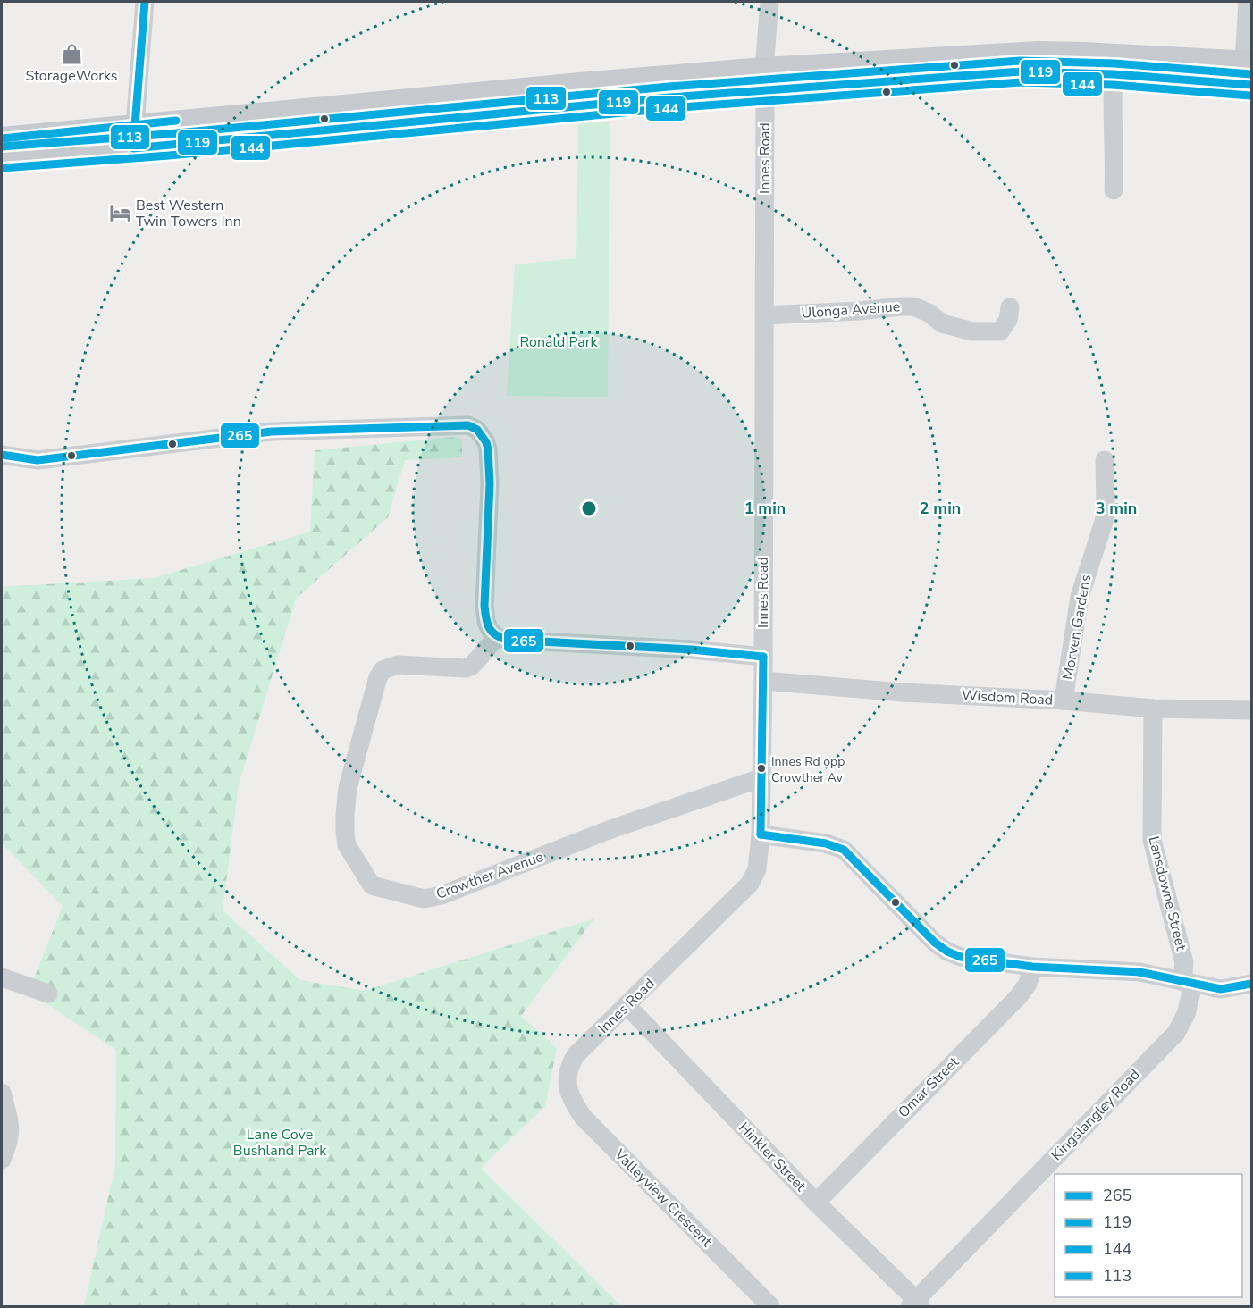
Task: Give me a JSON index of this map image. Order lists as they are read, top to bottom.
{
  "streets": {
    "street": [
      "Innes Road",
      "Ulonga Avenue",
      "Morven Gardens",
      "Wisdom Road",
      "Crowther Avenue",
      "Lansdowne Street",
      "Omar Street",
      "Kingslangley Road",
      "Hinkler Street",
      "Valleyview Crescent"
    ]
  },
  "crossings": [
    ["Innes Road", "Ulonga Avenue"],
    ["Innes Road", "Wisdom Road"],
    ["Innes Road", "Crowther Avenue"],
    ["Innes Road", "Hinkler Street"],
    ["Innes Road", "Valleyview Crescent"],
    ["Morven Gardens", "Wisdom Road"],
    ["Wisdom Road", "Lansdowne Street"],
    ["Lansdowne Street", "Kingslangley Road"],
    ["Omar Street", "Hinkler Street"],
    ["Kingslangley Road", "Hinkler Street"]
  ],
  "parks": ["Ronald Park", "Lane Cove Bushland Park"],
  "places": {
    "shop": ["StorageWorks"],
    "hotel": ["Best Western Twin Towers Inn"],
    "other": ["Innes Rd opp Crowther Av"]
  },
  "lines": [
    "transit line 119",
    "transit line 113",
    "transit line 144",
    "transit line 265"
  ],
  "legend": [
    "265",
    "119",
    "144",
    "113"
  ],
  "rings": ["1 min", "2 min", "3 min"]
}
